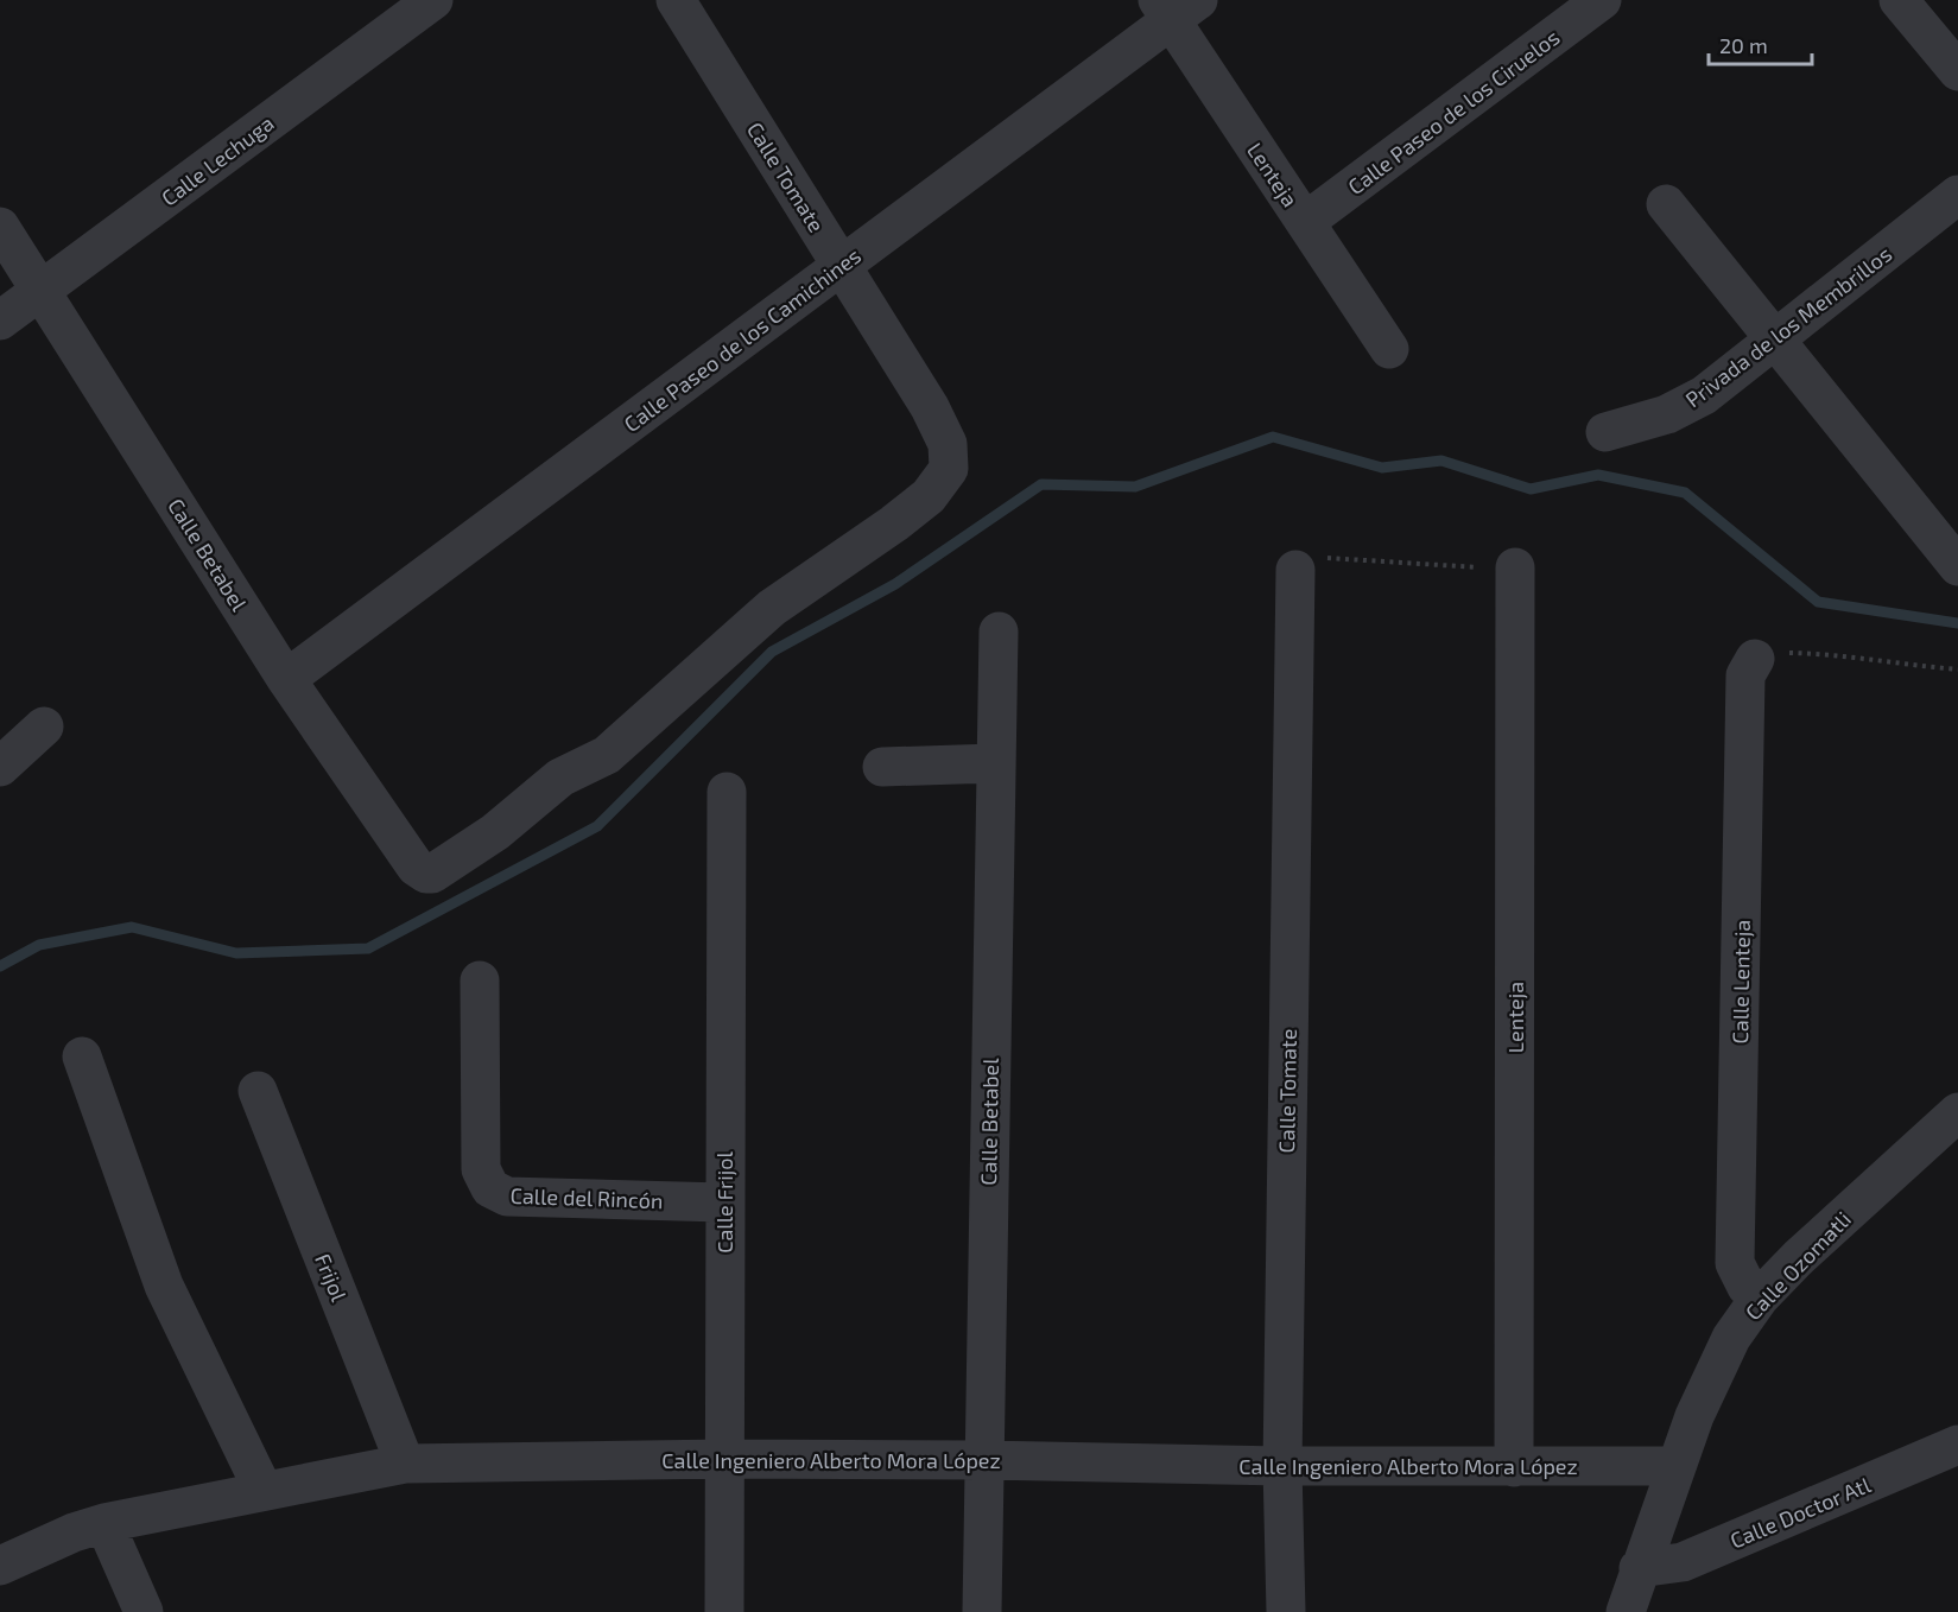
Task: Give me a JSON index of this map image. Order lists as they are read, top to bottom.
{
  "streets": {
    "street": [
      "Calle Paseo de los Ciruelos",
      "Calle Lechuga",
      "Lenteja",
      "Calle Tomate",
      "Privada de los Membrillos",
      "Calle Paseo de los Camichines",
      "Calle Betabel",
      "Calle Lenteja",
      "Calle del Rincón",
      "Calle Frijol",
      "Calle Ozomatli",
      "Frijol",
      "Calle Ingeniero Alberto Mora López",
      "Calle Doctor Atl"
    ]
  },
  "crossings": [
    ["Calle Paseo de los Ciruelos", "Lenteja"],
    ["Calle Lechuga", "Calle Betabel"],
    ["Lenteja", "Calle Paseo de los Camichines"],
    ["Lenteja", "Calle Ingeniero Alberto Mora López"],
    ["Calle Tomate", "Calle Paseo de los Camichines"],
    ["Calle Tomate", "Calle Betabel"],
    ["Calle Tomate", "Calle Ingeniero Alberto Mora López"],
    ["Calle Paseo de los Camichines", "Calle Betabel"],
    ["Calle Betabel", "Calle Ingeniero Alberto Mora López"],
    ["Calle Lenteja", "Calle Ozomatli"],
    ["Calle del Rincón", "Calle Frijol"],
    ["Calle Frijol", "Calle Ingeniero Alberto Mora López"],
    ["Calle Ozomatli", "Calle Ingeniero Alberto Mora López"],
    ["Calle Ozomatli", "Calle Doctor Atl"],
    ["Frijol", "Calle Ingeniero Alberto Mora López"]
  ],
  "scale_bar": "20 m"
}
